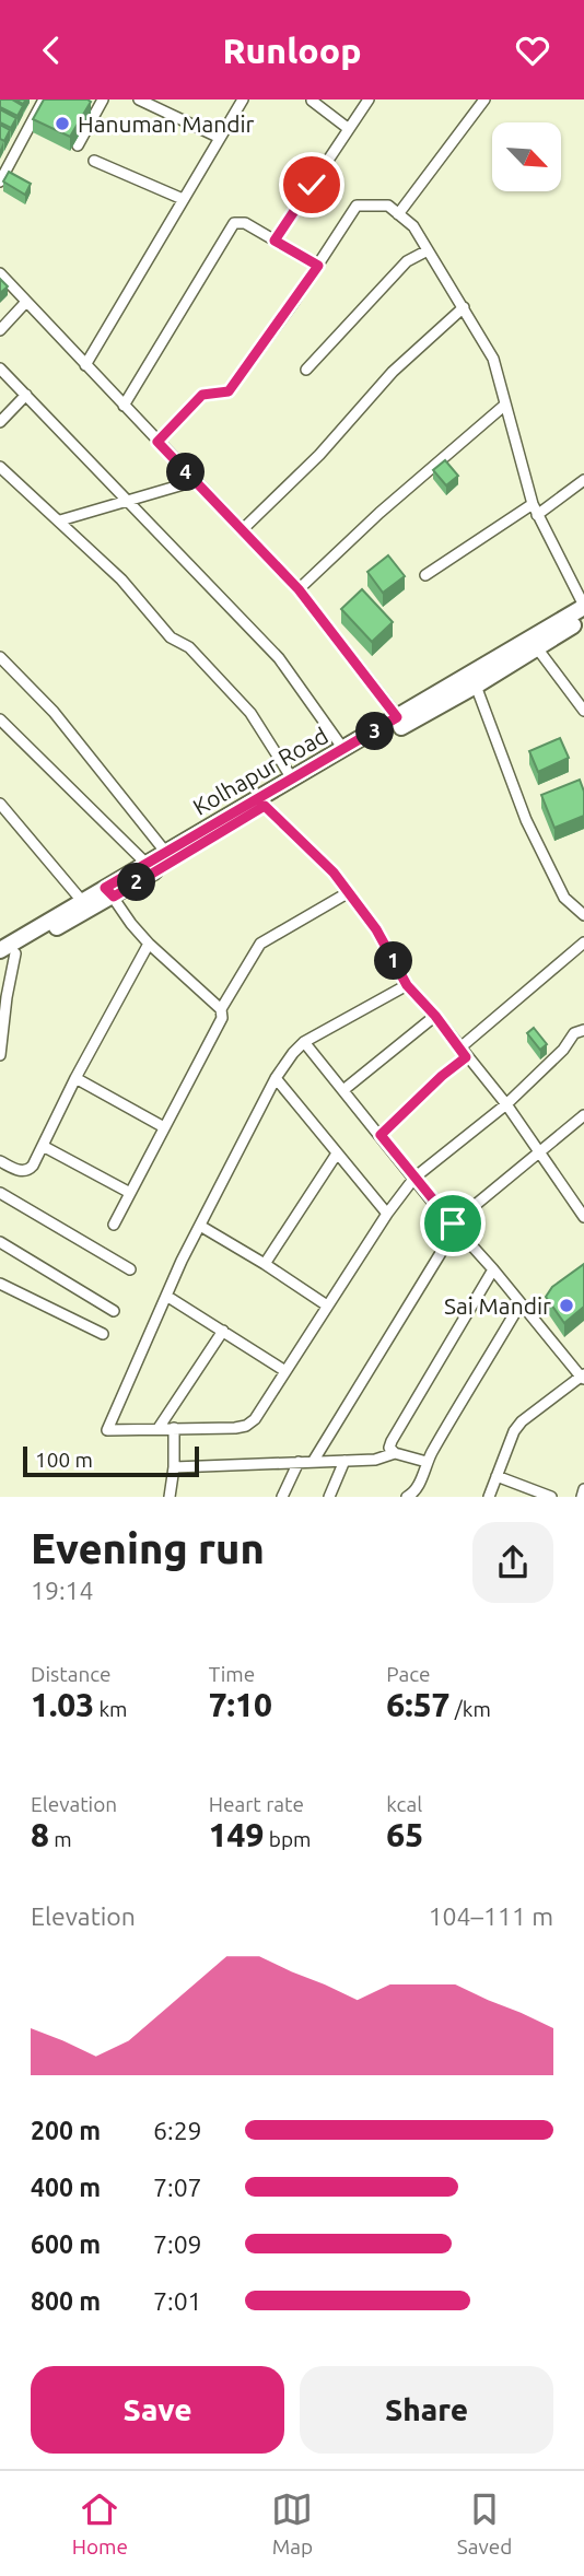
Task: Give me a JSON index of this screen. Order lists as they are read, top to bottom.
{
  "streets": {
    "main road": ["Kolhapur Road"]
  },
  "places": ["Hanuman Mandir", "Sai Mandir"],
  "scale_bar": "100 m",
  "north": "bottom right",
  "page": {
    "header": "Runloop",
    "pins": [
      "4",
      "3",
      "2",
      "1"
    ],
    "scale": "100 m",
    "heading": ["Evening run", "19:14"],
    "stats": [
      ["Distance", "1.03 km"],
      ["Time", "7:10"],
      ["Pace", "6:57 /km"],
      ["Elevation", "8 m"],
      ["Heart rate", "149 bpm"],
      ["kcal", "65"]
    ],
    "chart": ["Elevation", "104–111 m"],
    "list": [
      {
        "name": "200 m",
        "note": "6:29"
      },
      {
        "name": "400 m",
        "note": "7:07"
      },
      {
        "name": "600 m",
        "note": "7:09"
      },
      {
        "name": "800 m",
        "note": "7:01"
      }
    ],
    "buttons": ["Save", "Share"],
    "tabs": ["Home", "Map", "Saved"]
  }
}
